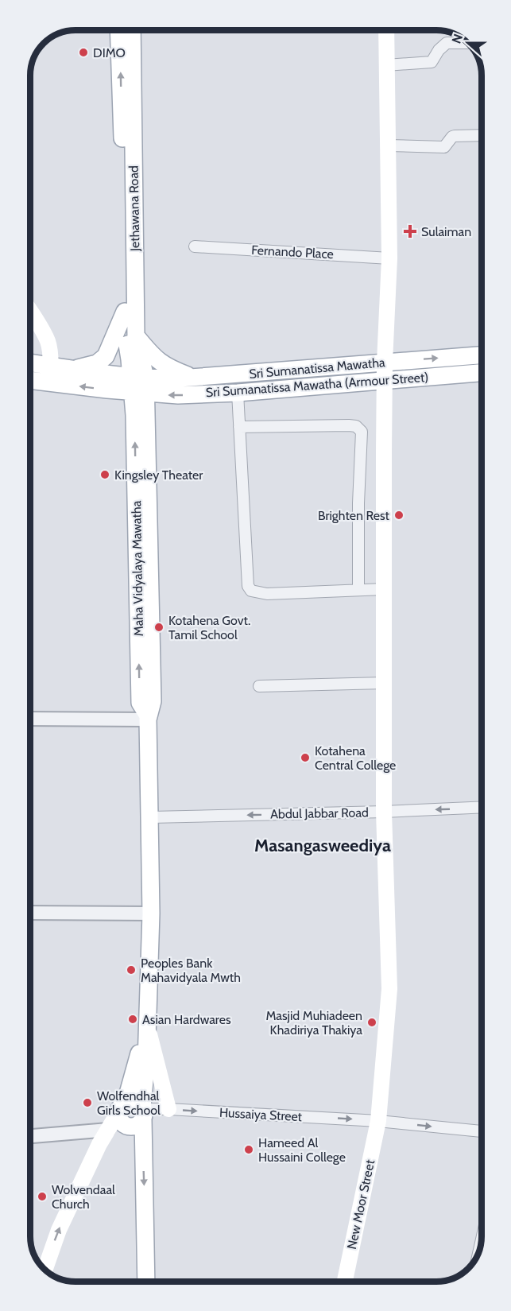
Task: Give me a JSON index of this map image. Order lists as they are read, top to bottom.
{
  "streets": {
    "main road": [
      "Jethawana Road",
      "Sri Sumanatissa Mawatha",
      "Sri Sumanatissa Mawatha (Armour Street)",
      "Maha Vidyalaya Mawatha",
      "New Moor Street"
    ],
    "street": ["Fernando Place", "Abdul Jabbar Road", "Hussaiya Street"]
  },
  "crossings": [
    ["Jethawana Road", "Sri Sumanatissa Mawatha"],
    ["Jethawana Road", "Sri Sumanatissa Mawatha (Armour Street)"],
    ["Jethawana Road", "Maha Vidyalaya Mawatha"],
    ["Fernando Place", "New Moor Street"],
    ["Sri Sumanatissa Mawatha", "Sri Sumanatissa Mawatha (Armour Street)"],
    ["Sri Sumanatissa Mawatha", "Maha Vidyalaya Mawatha"],
    ["Sri Sumanatissa Mawatha", "New Moor Street"],
    ["Sri Sumanatissa Mawatha (Armour Street)", "Maha Vidyalaya Mawatha"],
    ["Sri Sumanatissa Mawatha (Armour Street)", "New Moor Street"],
    ["Maha Vidyalaya Mawatha", "Abdul Jabbar Road"],
    ["Maha Vidyalaya Mawatha", "Hussaiya Street"],
    ["Abdul Jabbar Road", "New Moor Street"],
    ["Hussaiya Street", "New Moor Street"]
  ],
  "one_way": ["Abdul Jabbar Road", "Hussaiya Street"],
  "districts": ["Masangasweediya"],
  "places": {
    "other": [
      "DIMO",
      "Kingsley Theater",
      "Brighten Rest",
      "Kotahena Govt. Tamil School",
      "Kotahena Central College",
      "Peoples Bank Mahavidyala Mwth",
      "Asian Hardwares",
      "Masjid Muhiadeen Khadiriya Thakiya",
      "Wolfendhal Girls School",
      "Hameed Al Hussaini College",
      "Wolvendaal Church"
    ],
    "health": ["Sulaiman"]
  },
  "north": "left"
}
